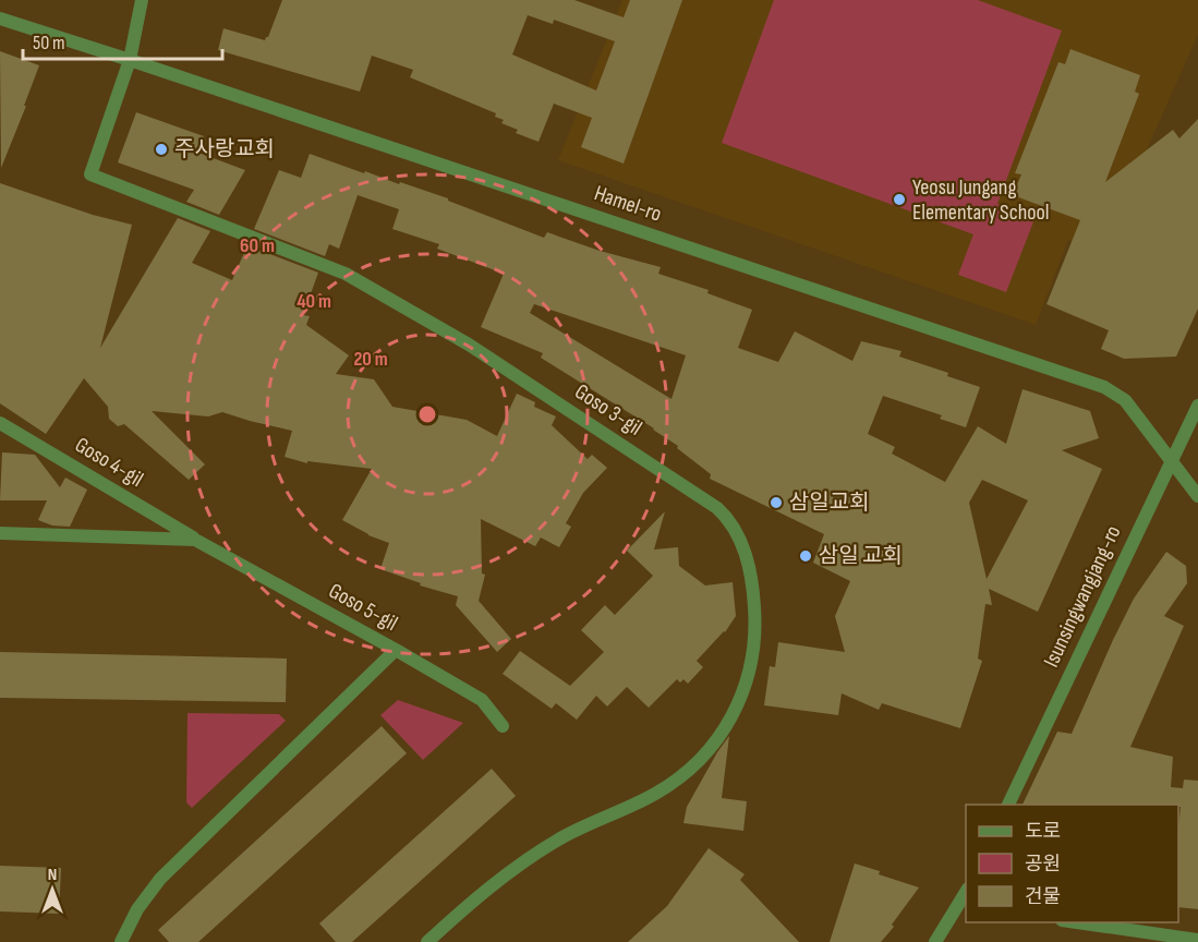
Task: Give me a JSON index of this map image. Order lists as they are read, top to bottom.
{
  "streets": {
    "street": [
      "Hamel-ro",
      "Goso 3-gil",
      "Goso 4-gil",
      "Isunsingwangjang-ro",
      "Goso 5-gil"
    ]
  },
  "crossings": [
    ["Hamel-ro", "Goso 3-gil"],
    ["Hamel-ro", "Isunsingwangjang-ro"],
    ["Goso 4-gil", "Goso 5-gil"]
  ],
  "places": [
    "주사랑교회",
    "Yeosu Jungang Elementary School",
    "삼일교회",
    "삼일 교회"
  ],
  "legend": ["도로", "공원", "건물"],
  "scale_bar": "50 m",
  "north": "top",
  "rings": ["60 m", "40 m", "20 m"]
}
